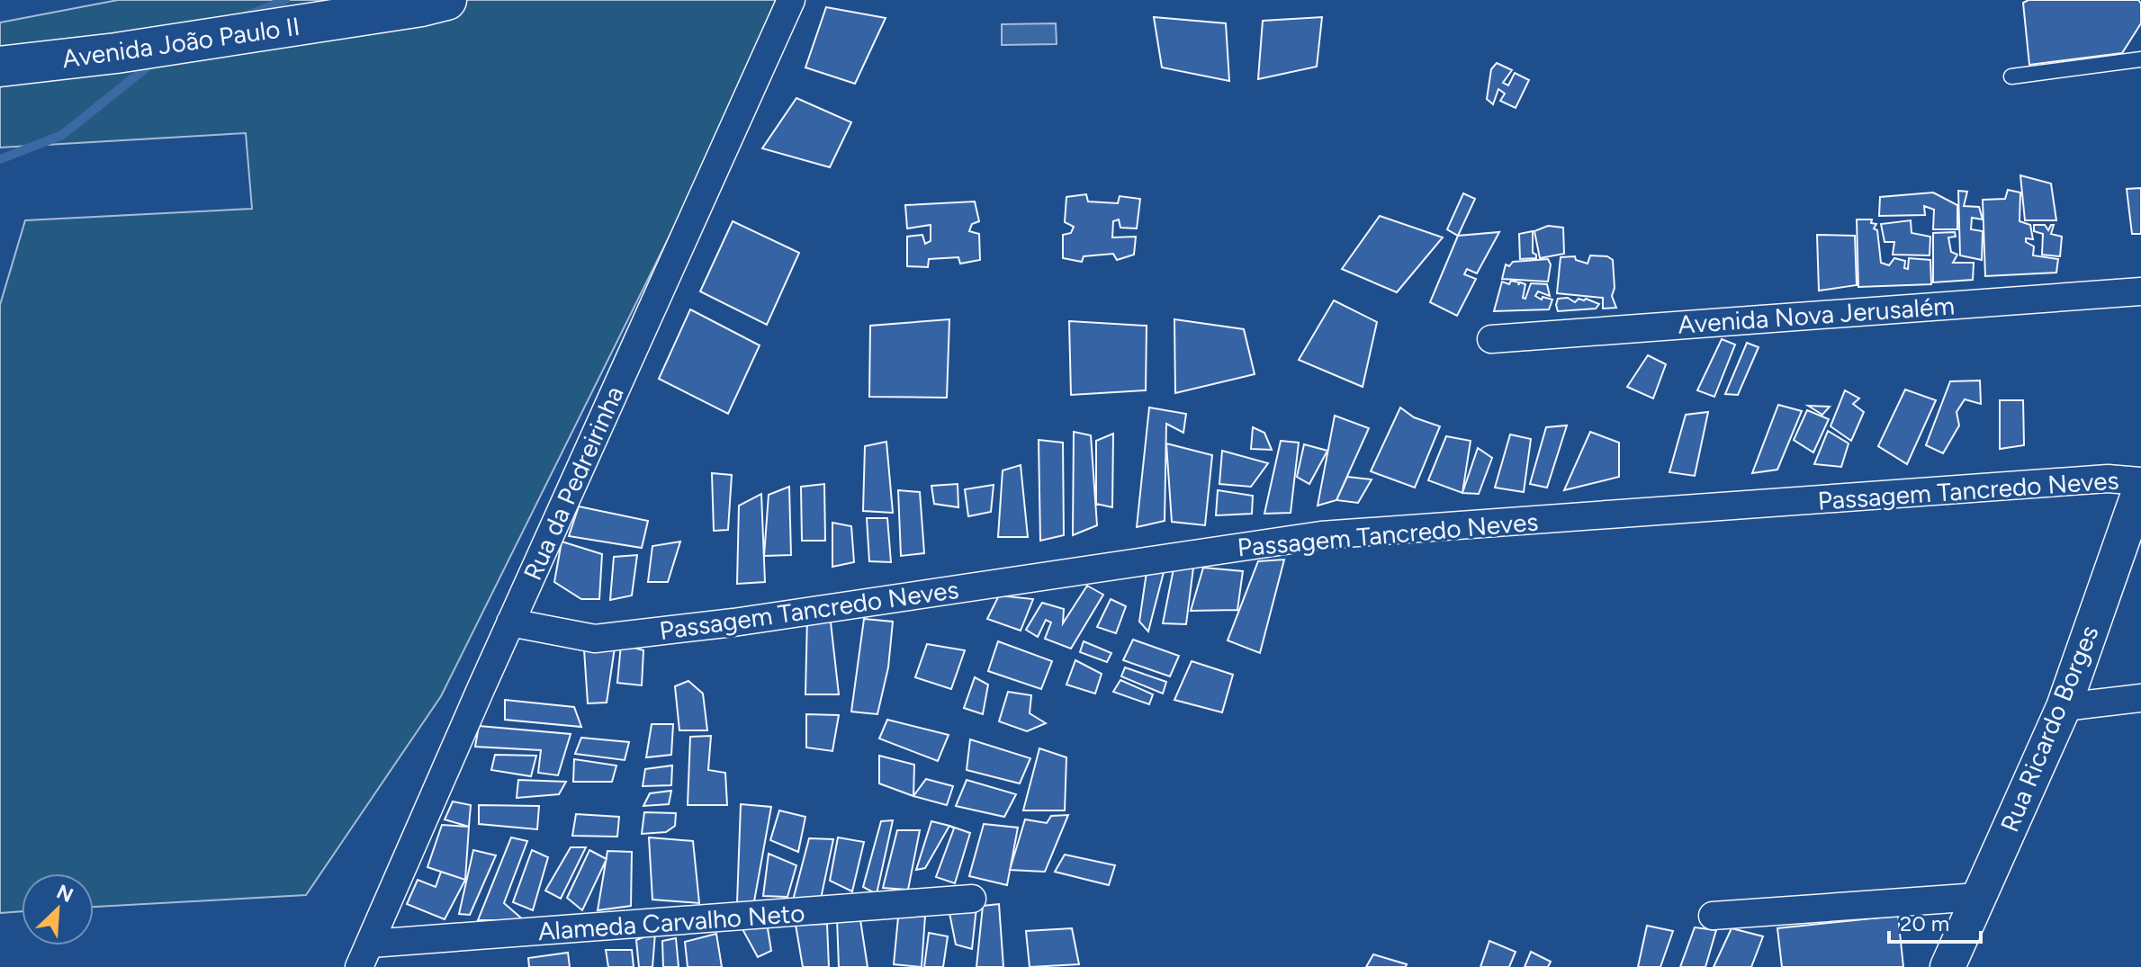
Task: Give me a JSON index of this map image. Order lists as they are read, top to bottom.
{
  "streets": {
    "main road": ["Avenida João Paulo II"],
    "street": [
      "Avenida Nova Jerusalém",
      "Rua da Pedreirinha",
      "Passagem Tancredo Neves",
      "Rua Ricardo Borges",
      "Alameda Carvalho Neto"
    ]
  },
  "crossings": [
    ["Rua da Pedreirinha", "Passagem Tancredo Neves"],
    ["Rua da Pedreirinha", "Alameda Carvalho Neto"]
  ],
  "scale_bar": "20 m",
  "north": "top right"
}
